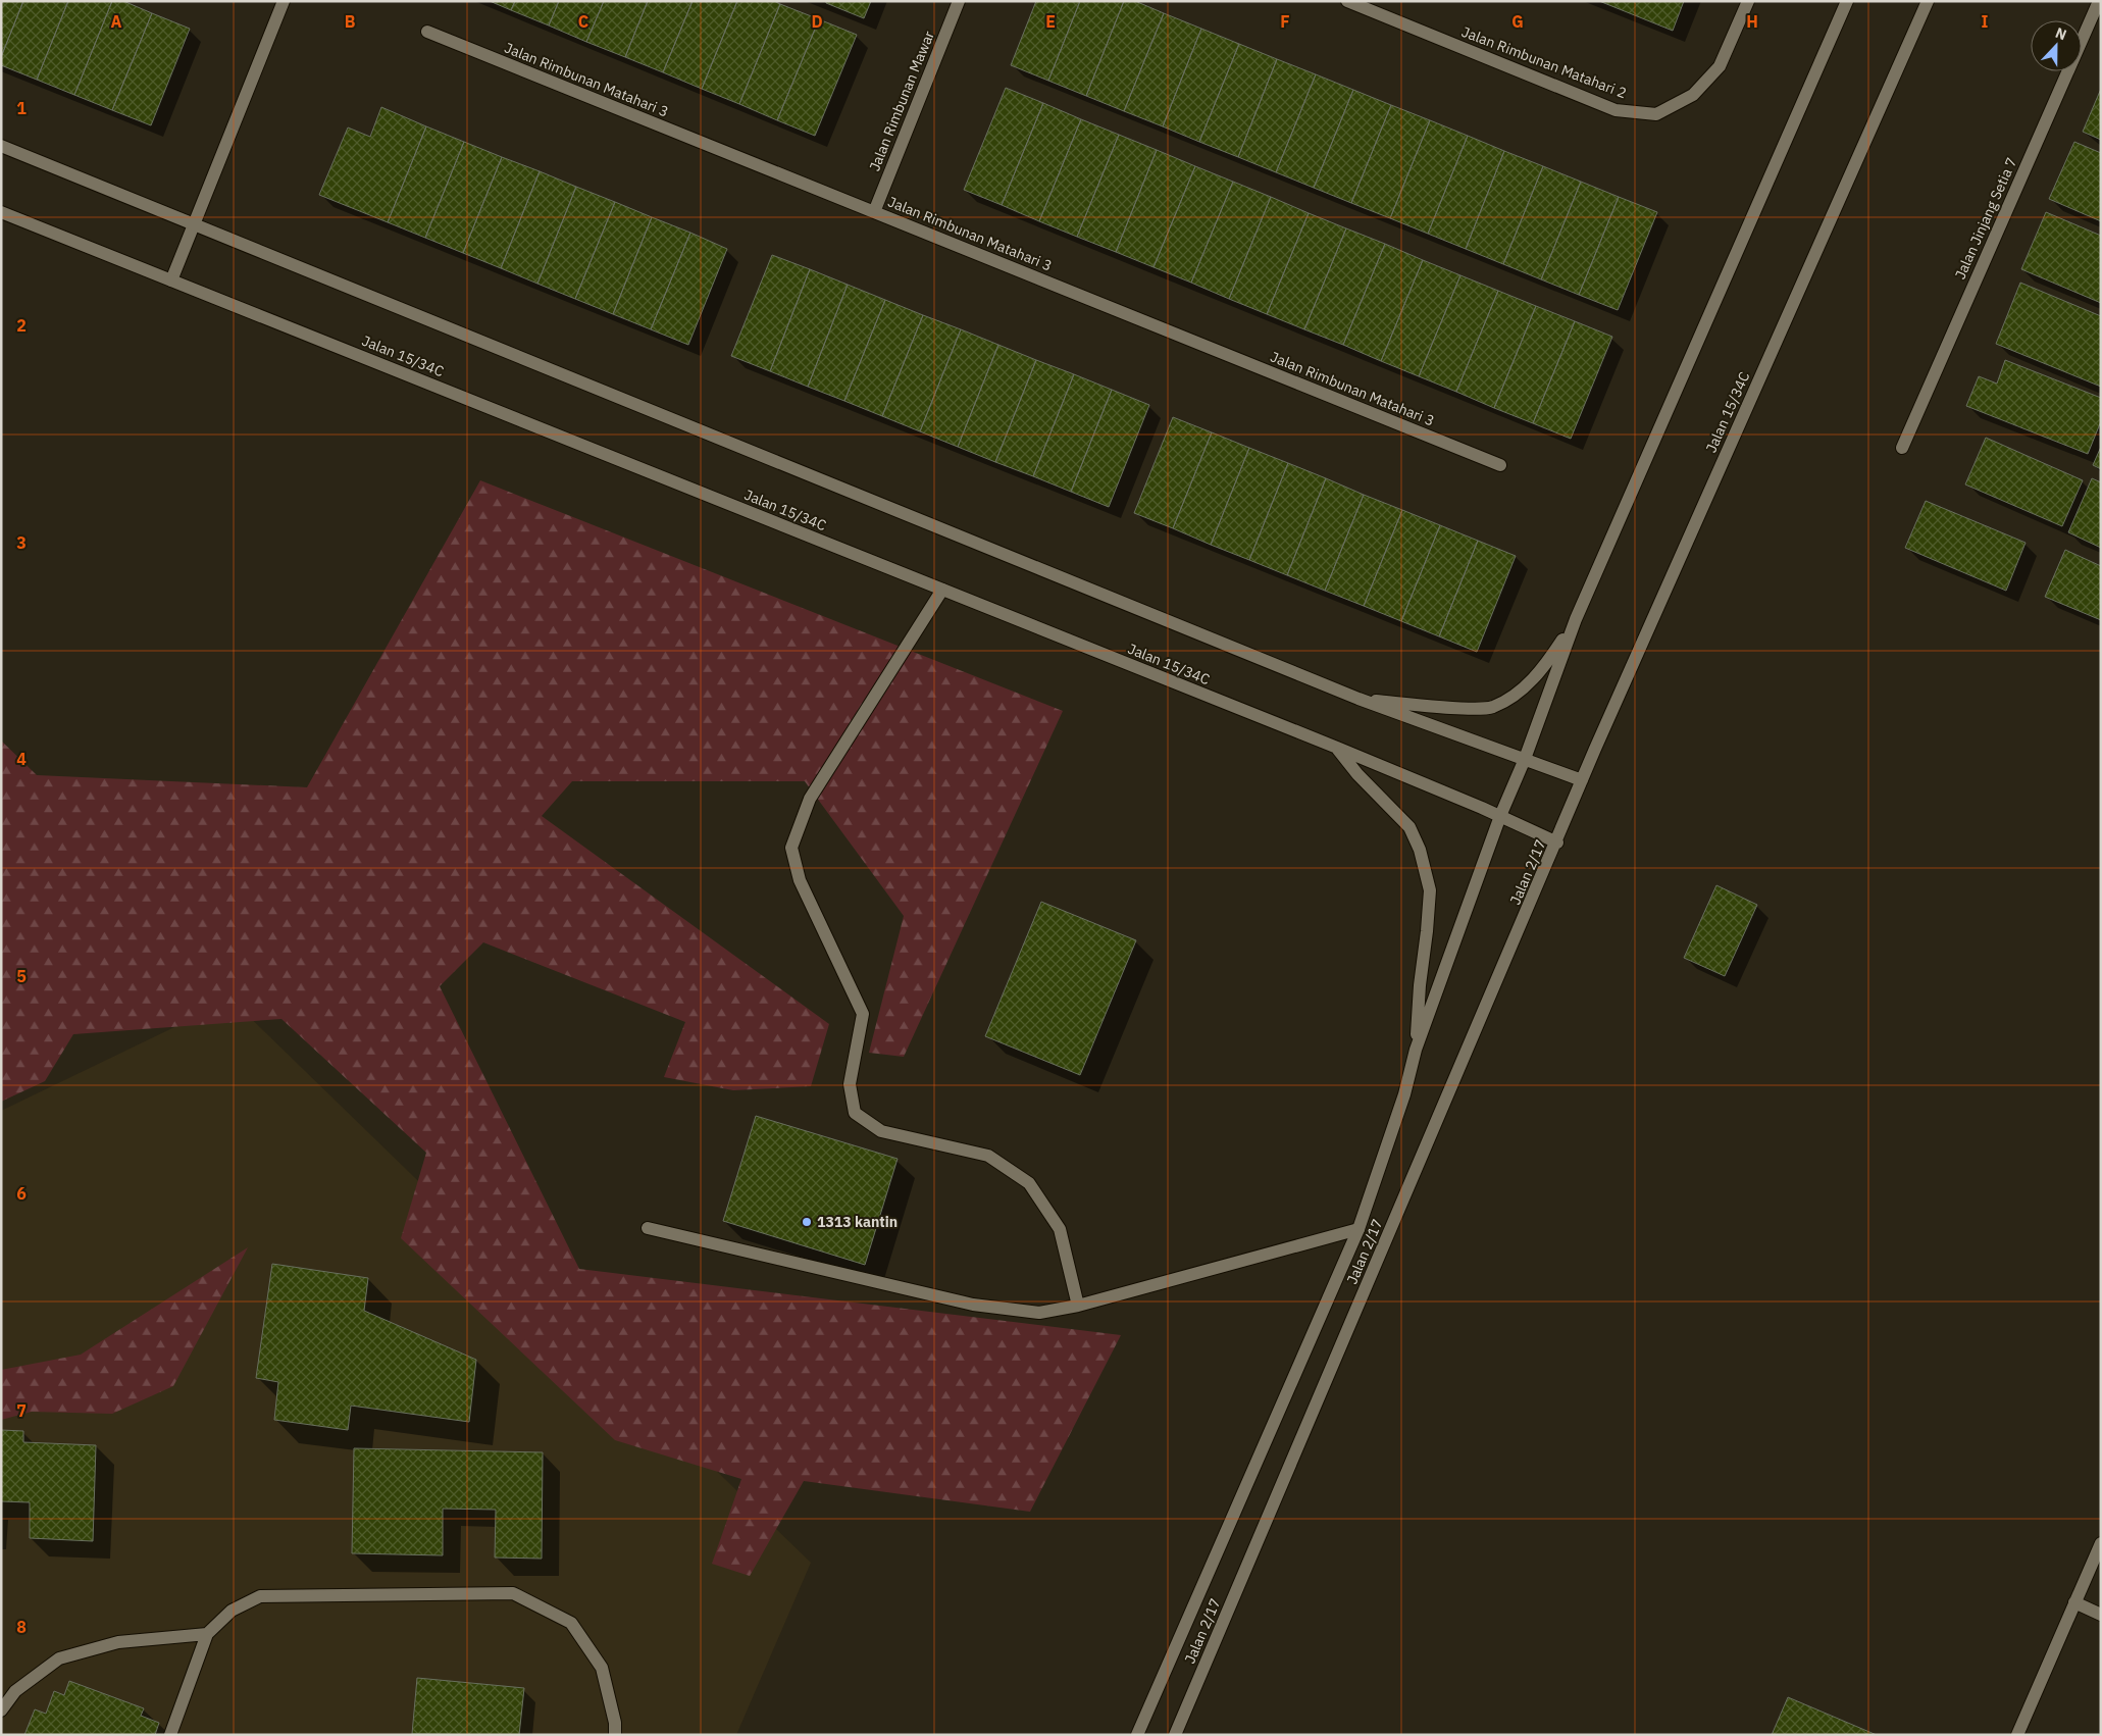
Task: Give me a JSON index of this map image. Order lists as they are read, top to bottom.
{
  "streets": {
    "street": [
      "Jalan Rimbunan Matahari 2",
      "Jalan Rimbunan Matahari 3",
      "Jalan Rimbunan Mawar",
      "Jalan Jinjang Setia 7",
      "Jalan 15/34C",
      "Jalan 2/17"
    ]
  },
  "crossings": [
    ["Jalan Rimbunan Matahari 3", "Jalan Rimbunan Mawar"],
    ["Jalan 15/34C", "Jalan 2/17"]
  ],
  "places": ["1313 kantin"],
  "north": "top",
  "grid": {
    "columns": [
      "A",
      "B",
      "C",
      "D",
      "E",
      "F",
      "G",
      "H",
      "I"
    ],
    "rows": [
      "1",
      "2",
      "3",
      "4",
      "5",
      "6",
      "7",
      "8"
    ]
  }
}
